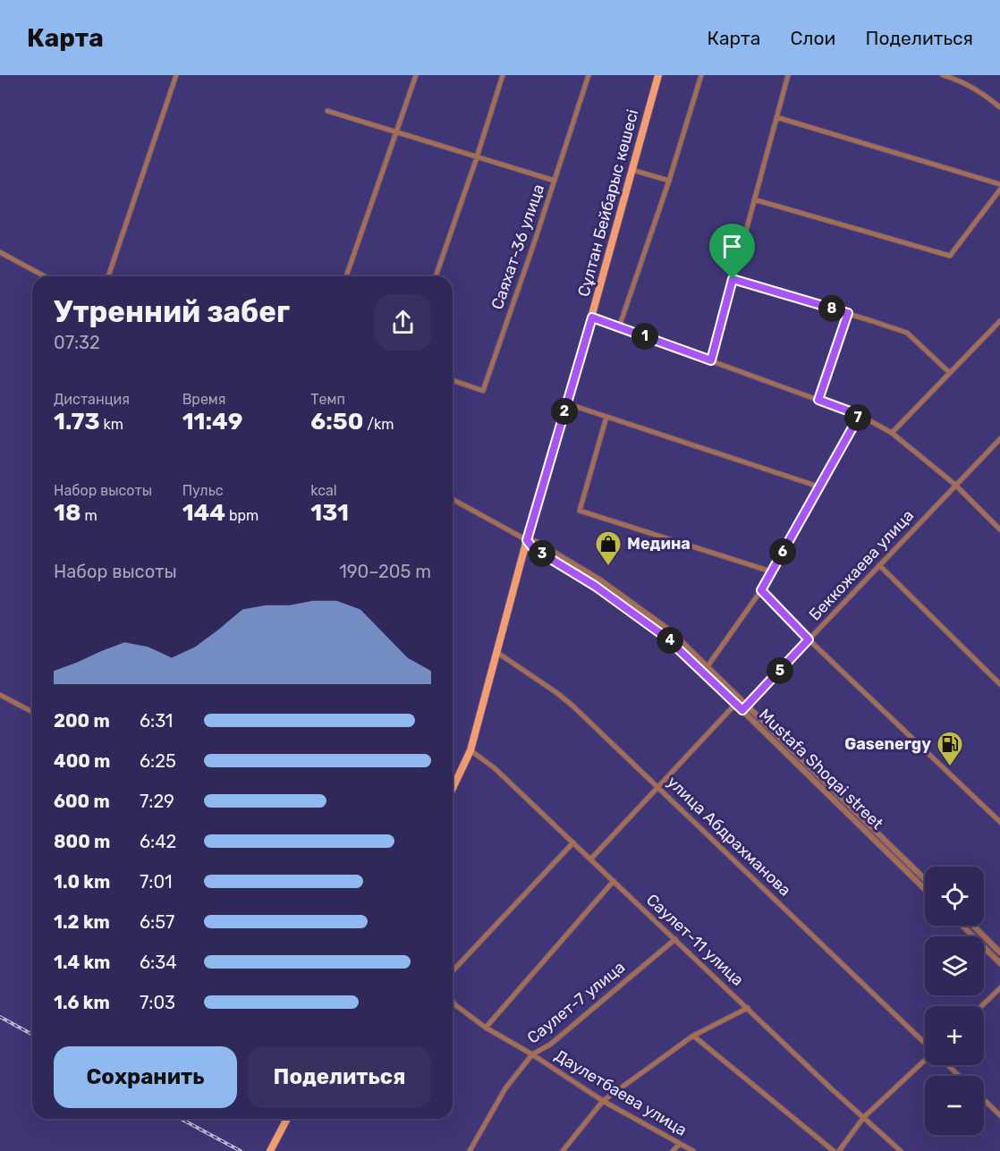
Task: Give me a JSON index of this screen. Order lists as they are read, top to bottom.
{
  "streets": {
    "main road": ["Сұлтан Бейбарыс көшесі"],
    "street": [
      "Саяхат-36 улица",
      "Беккожаева улица",
      "Mustafa Shoqai street",
      "улица Абдрахманова",
      "Саулет-11 улица",
      "Саулет-7 улица",
      "Даулетбаева улица"
    ]
  },
  "crossings": [
    ["Сұлтан Бейбарыс көшесі", "Mustafa Shoqai street"],
    ["Сұлтан Бейбарыс көшесі", "улица Абдрахманова"],
    ["Сұлтан Бейбарыс көшесі", "Саулет-11 улица"],
    ["Беккожаева улица", "Mustafa Shoqai street"],
    ["Саулет-11 улица", "Саулет-7 улица"],
    ["Саулет-7 улица", "Даулетбаева улица"]
  ],
  "places": {
    "shop": ["Медина"],
    "fuel station": ["Gasenergy"]
  },
  "page": {
    "header": "Карта",
    "nav": ["Карта", "Слои", "Поделиться"],
    "heading": ["Утренний забег", "07:32"],
    "pins": [
      "8",
      "1",
      "2",
      "7",
      "6",
      "3",
      "4",
      "5"
    ],
    "stats": [
      ["Дистанция", "1.73 km"],
      ["Время", "11:49"],
      ["Темп", "6:50 /km"],
      ["Набор высоты", "18 m"],
      ["Пульс", "144 bpm"],
      ["kcal", "131"]
    ],
    "chart": ["Набор высоты", "190–205 m"],
    "list": [
      {
        "name": "200 m",
        "note": "6:31"
      },
      {
        "name": "400 m",
        "note": "6:25"
      },
      {
        "name": "600 m",
        "note": "7:29"
      },
      {
        "name": "800 m",
        "note": "6:42"
      },
      {
        "name": "1.0 km",
        "note": "7:01"
      },
      {
        "name": "1.2 km",
        "note": "6:57"
      },
      {
        "name": "1.4 km",
        "note": "6:34"
      },
      {
        "name": "1.6 km",
        "note": "7:03"
      }
    ],
    "map_buttons": ["+", "−"],
    "buttons": ["Сохранить", "Поделиться"]
  }
}
